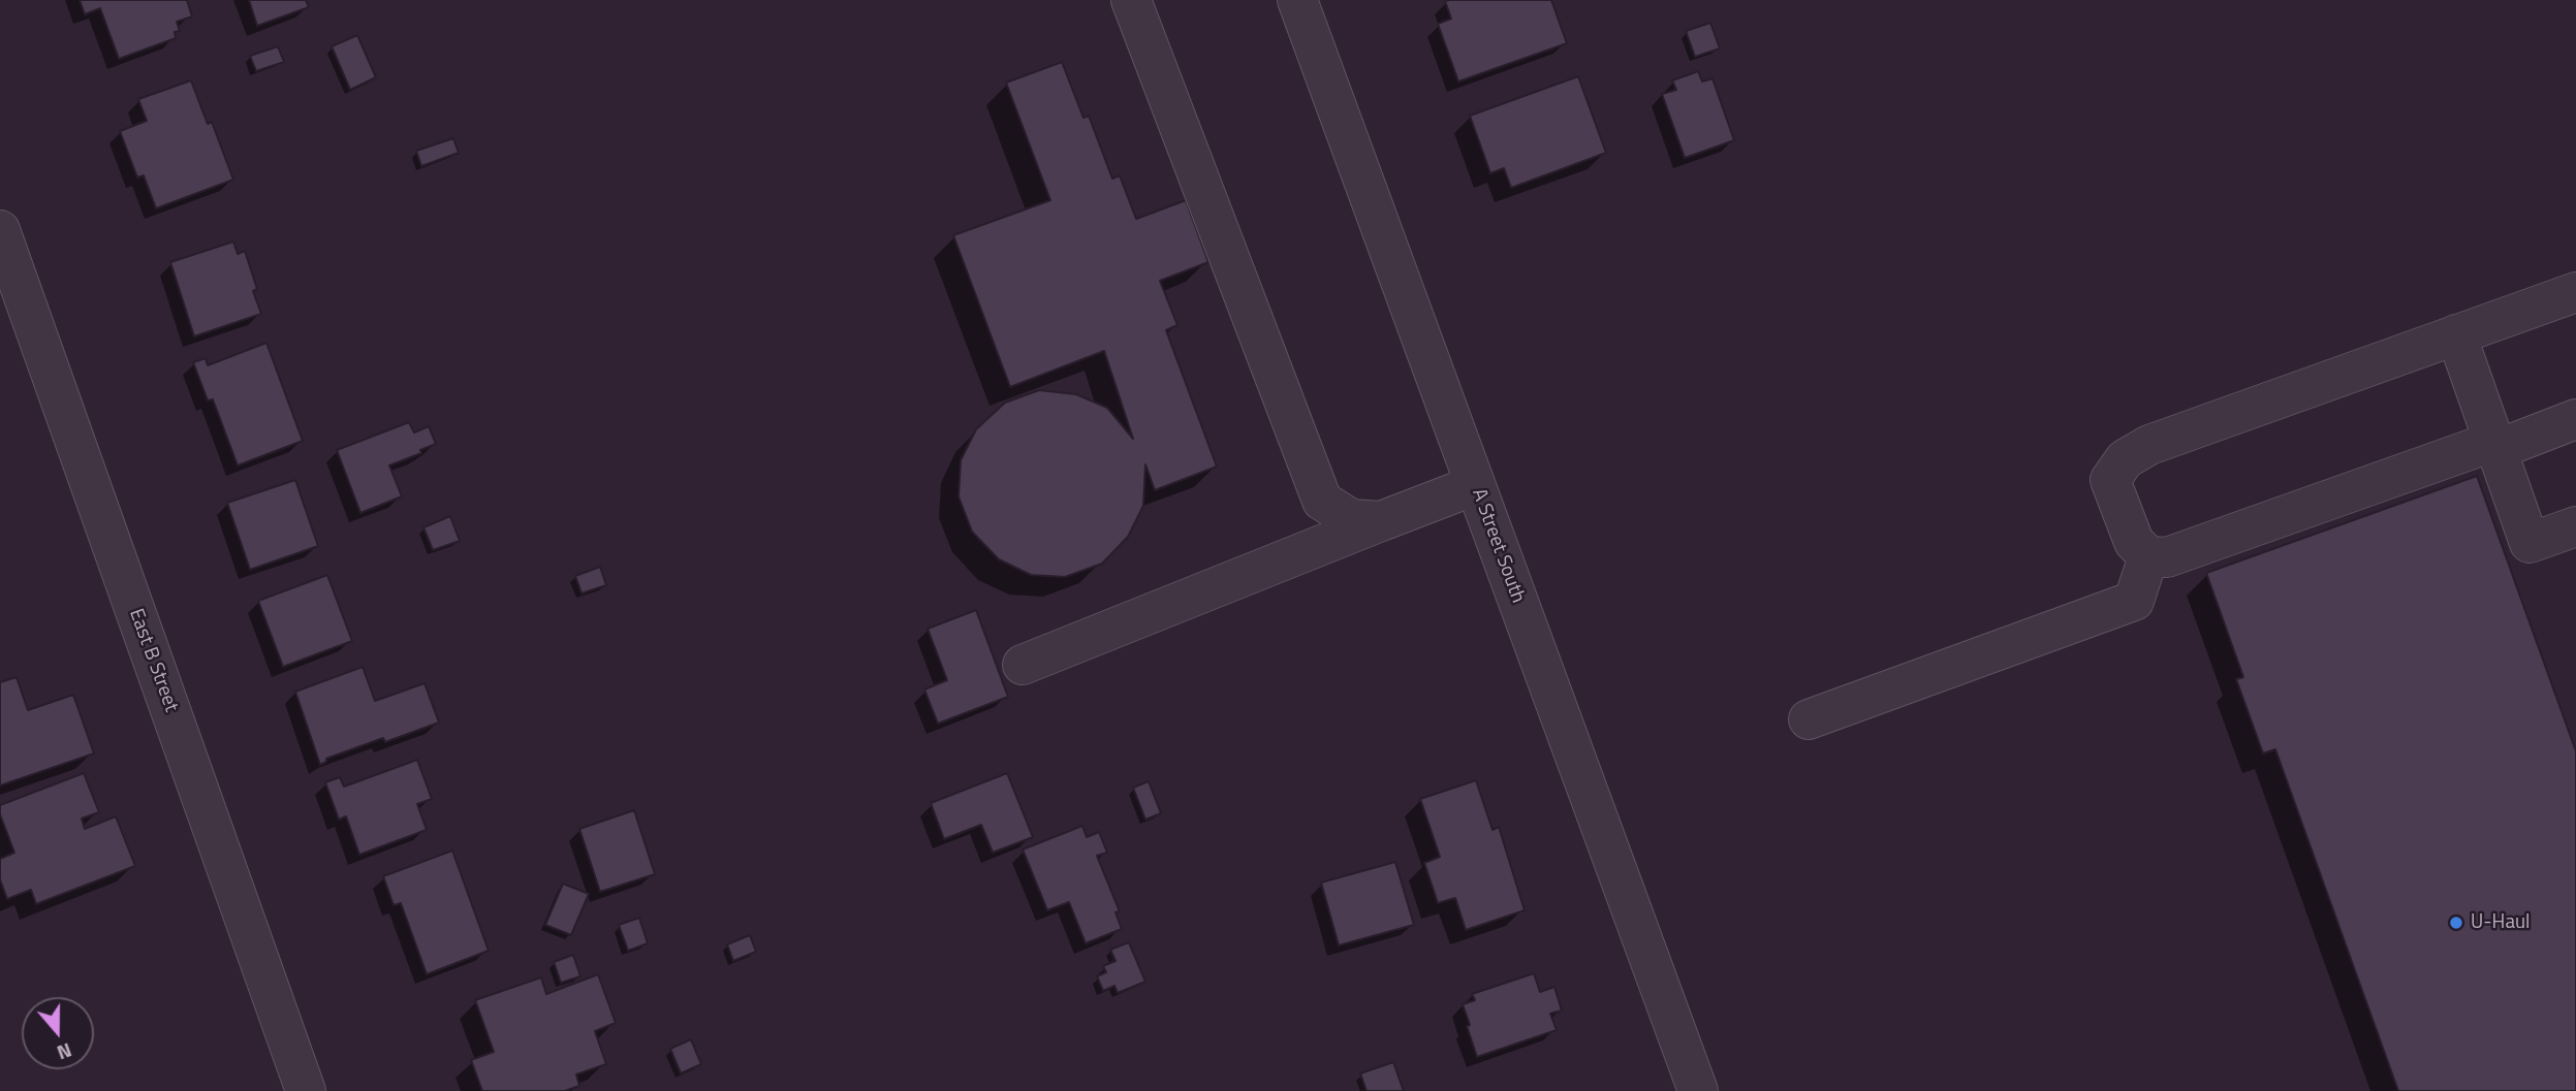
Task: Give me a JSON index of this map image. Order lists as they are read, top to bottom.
{
  "streets": {
    "street": ["A Street South", "East B Street"]
  },
  "places": ["U-Haul"],
  "north": "bottom"
}
